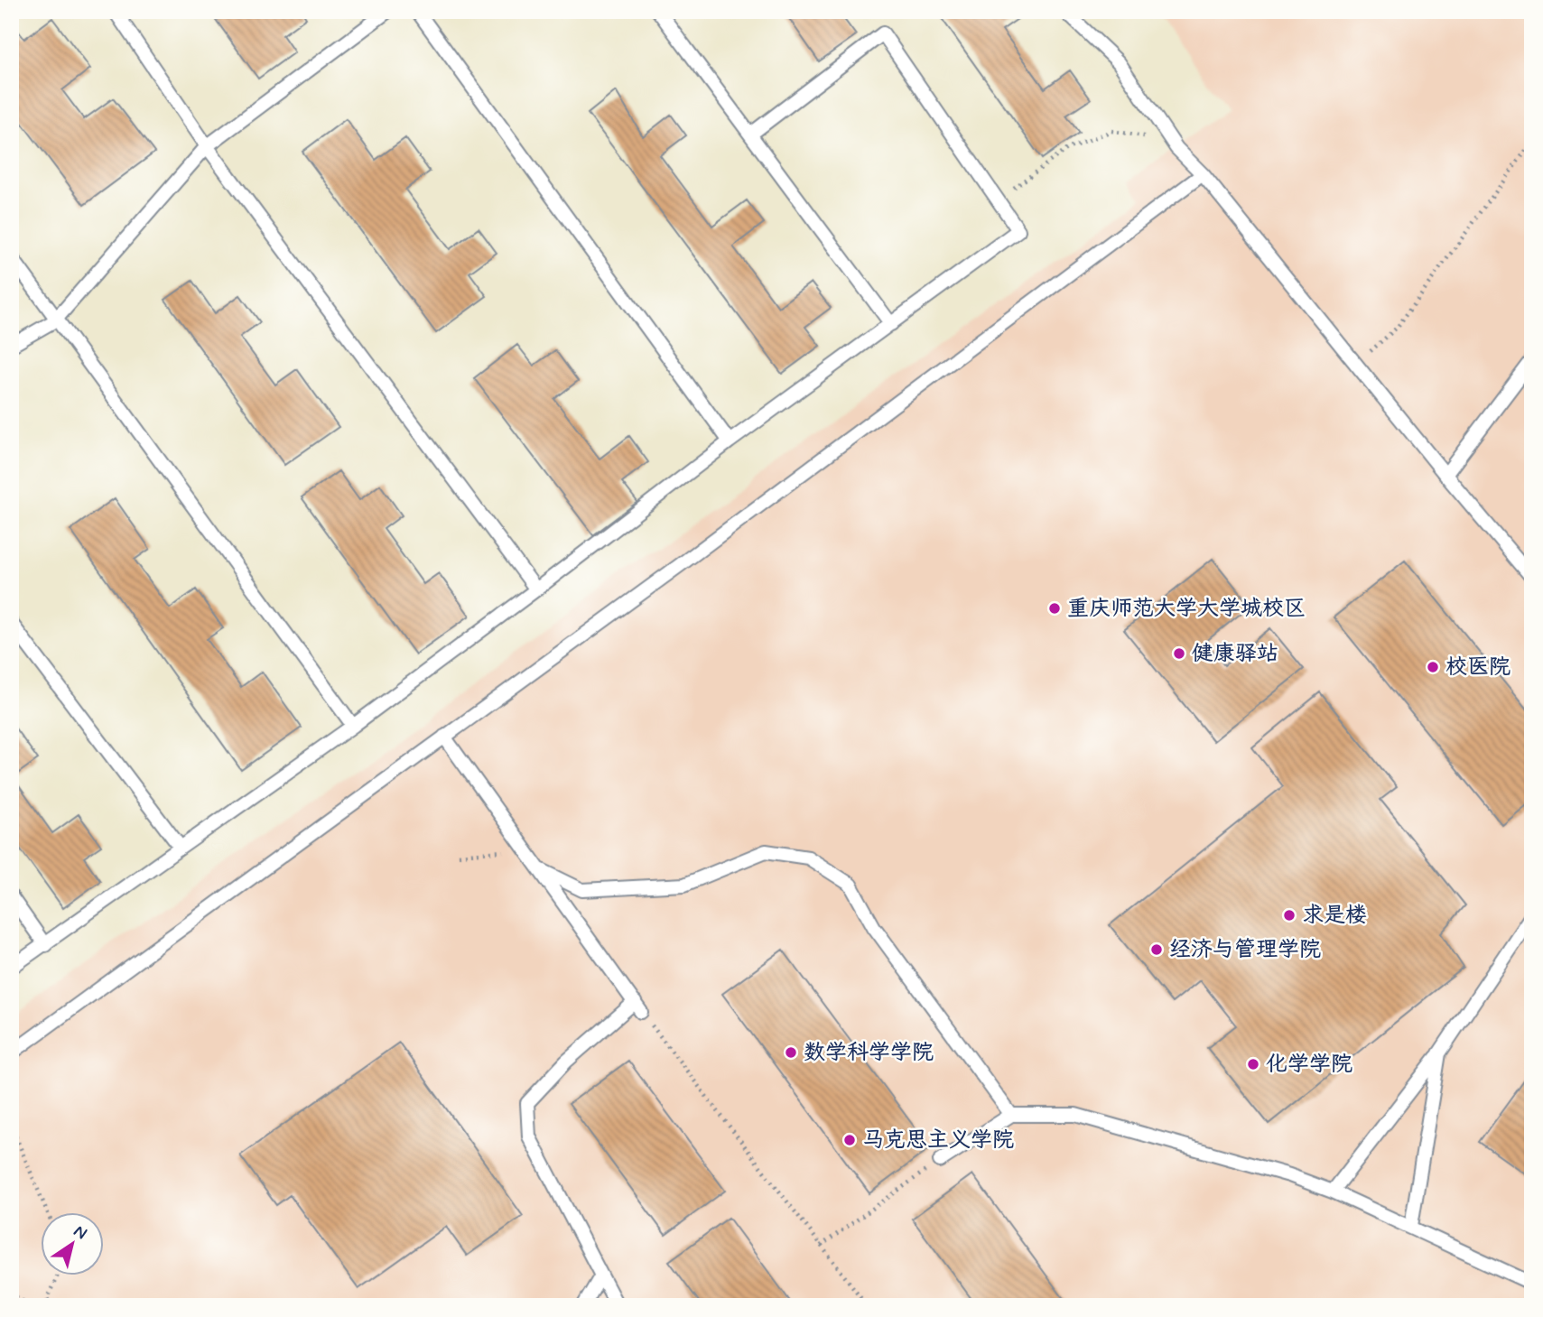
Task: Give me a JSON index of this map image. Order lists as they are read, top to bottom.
{
  "places": [
    "重庆师范大学大学城校区",
    "健康驿站",
    "校医院",
    "求是楼",
    "经济与管理学院",
    "数学科学学院",
    "化学学院",
    "马克思主义学院"
  ],
  "north": "top right"
}
